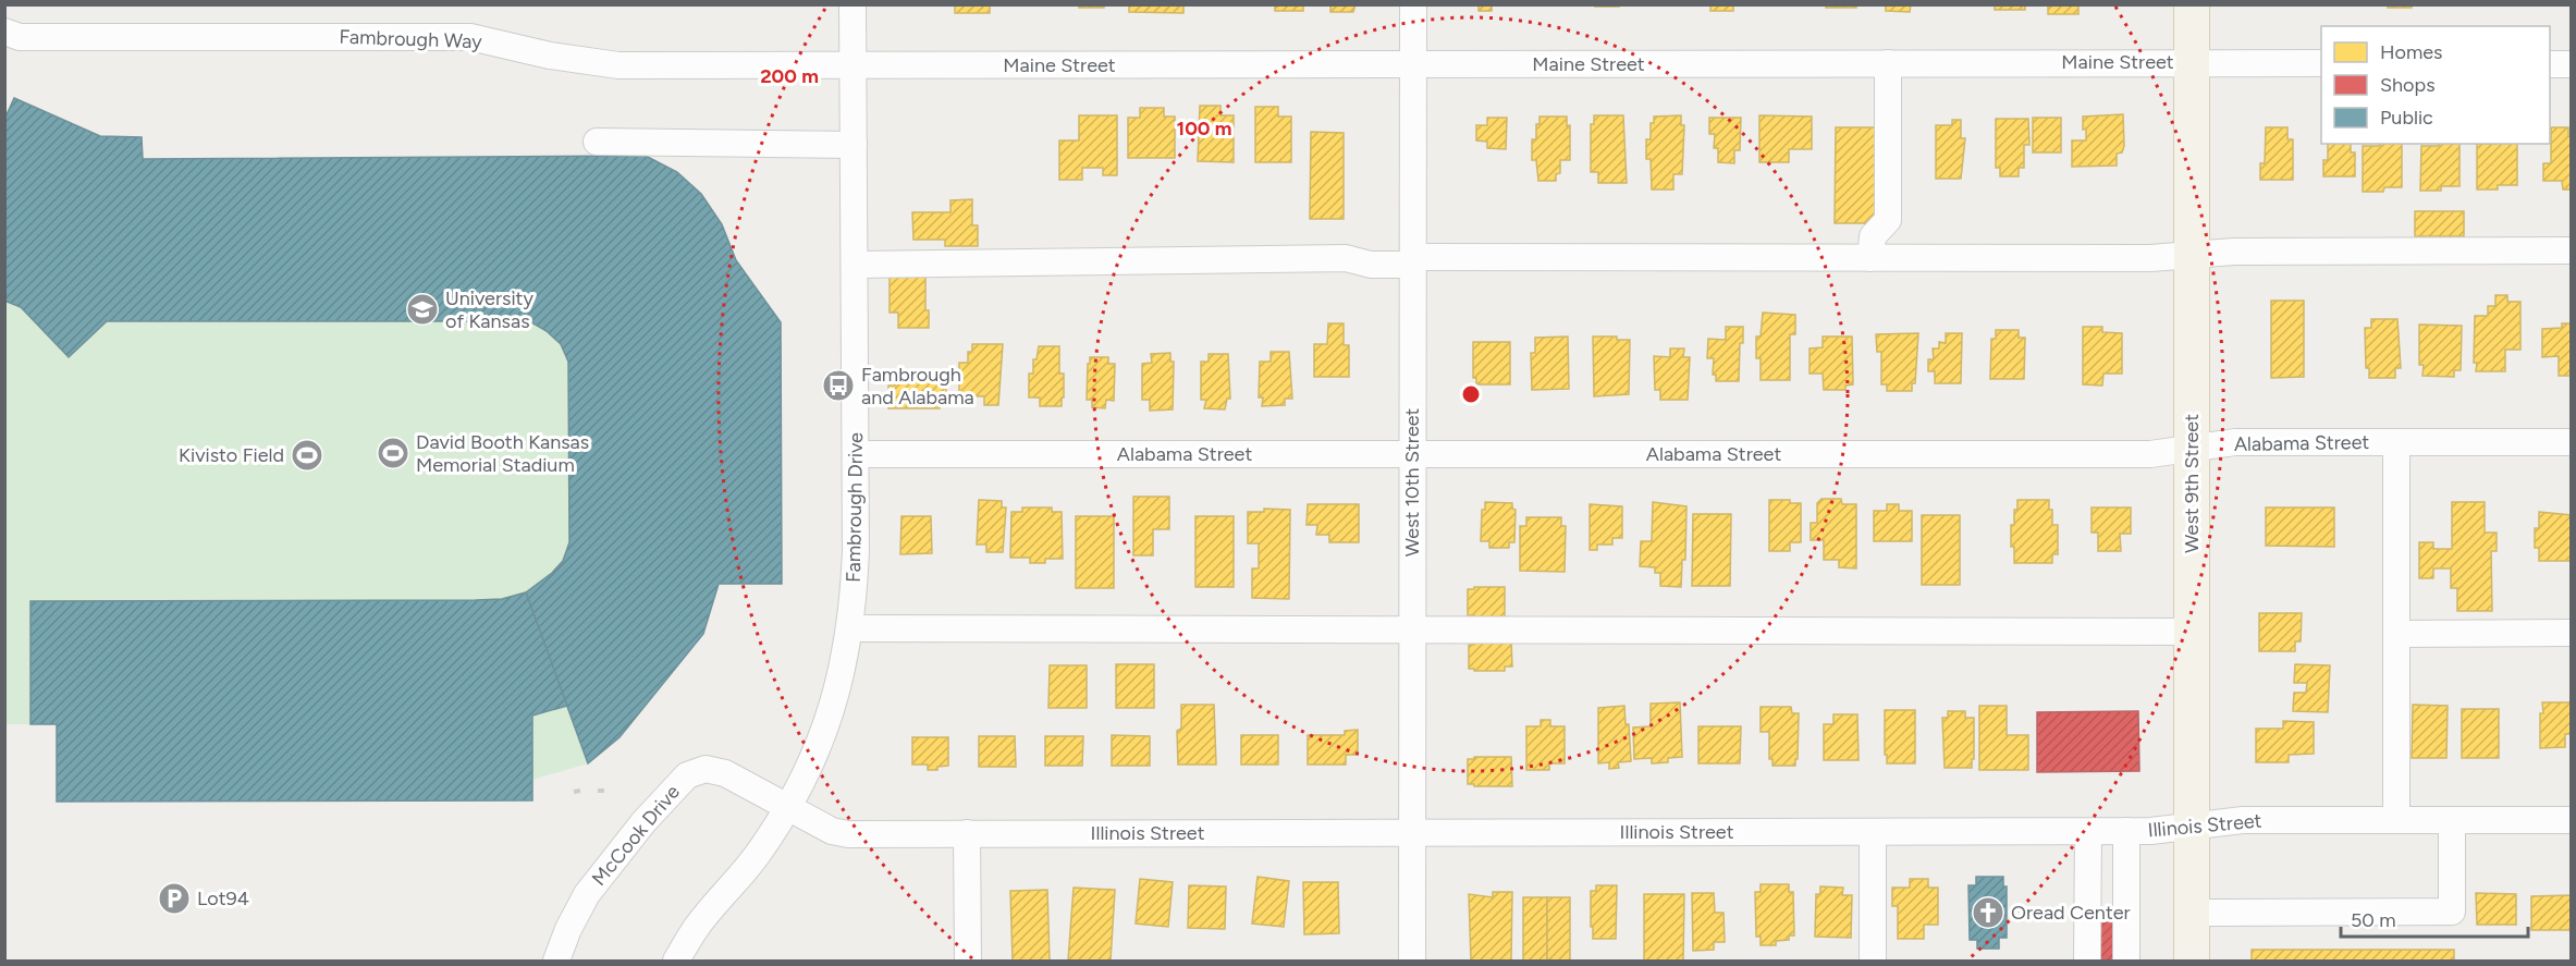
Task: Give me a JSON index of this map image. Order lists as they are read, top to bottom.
{
  "streets": {
    "main road": ["West 9th Street"],
    "street": [
      "Fambrough Way",
      "Maine Street",
      "Alabama Street",
      "West 10th Street",
      "Fambrough Drive",
      "Illinois Street",
      "McCook Drive"
    ]
  },
  "crossings": [
    ["Fambrough Way", "Maine Street"],
    ["Fambrough Way", "Fambrough Drive"],
    ["Maine Street", "West 10th Street"],
    ["Maine Street", "West 9th Street"],
    ["Maine Street", "Fambrough Drive"],
    ["Alabama Street", "West 10th Street"],
    ["Alabama Street", "West 9th Street"],
    ["Alabama Street", "Fambrough Drive"],
    ["West 10th Street", "Illinois Street"],
    ["West 9th Street", "Illinois Street"],
    ["Fambrough Drive", "Illinois Street"],
    ["Fambrough Drive", "McCook Drive"],
    ["Illinois Street", "McCook Drive"]
  ],
  "places": {
    "school or university": ["University of Kansas"],
    "bus stop": ["Fambrough and Alabama"],
    "sports": ["David Booth Kansas Memorial Stadium", "Kivisto Field"],
    "parking": ["Lot94"],
    "church": ["Oread Center"]
  },
  "legend": ["Homes", "Shops", "Public"],
  "scale_bar": "50 m",
  "rings": ["200 m", "100 m"]
}
